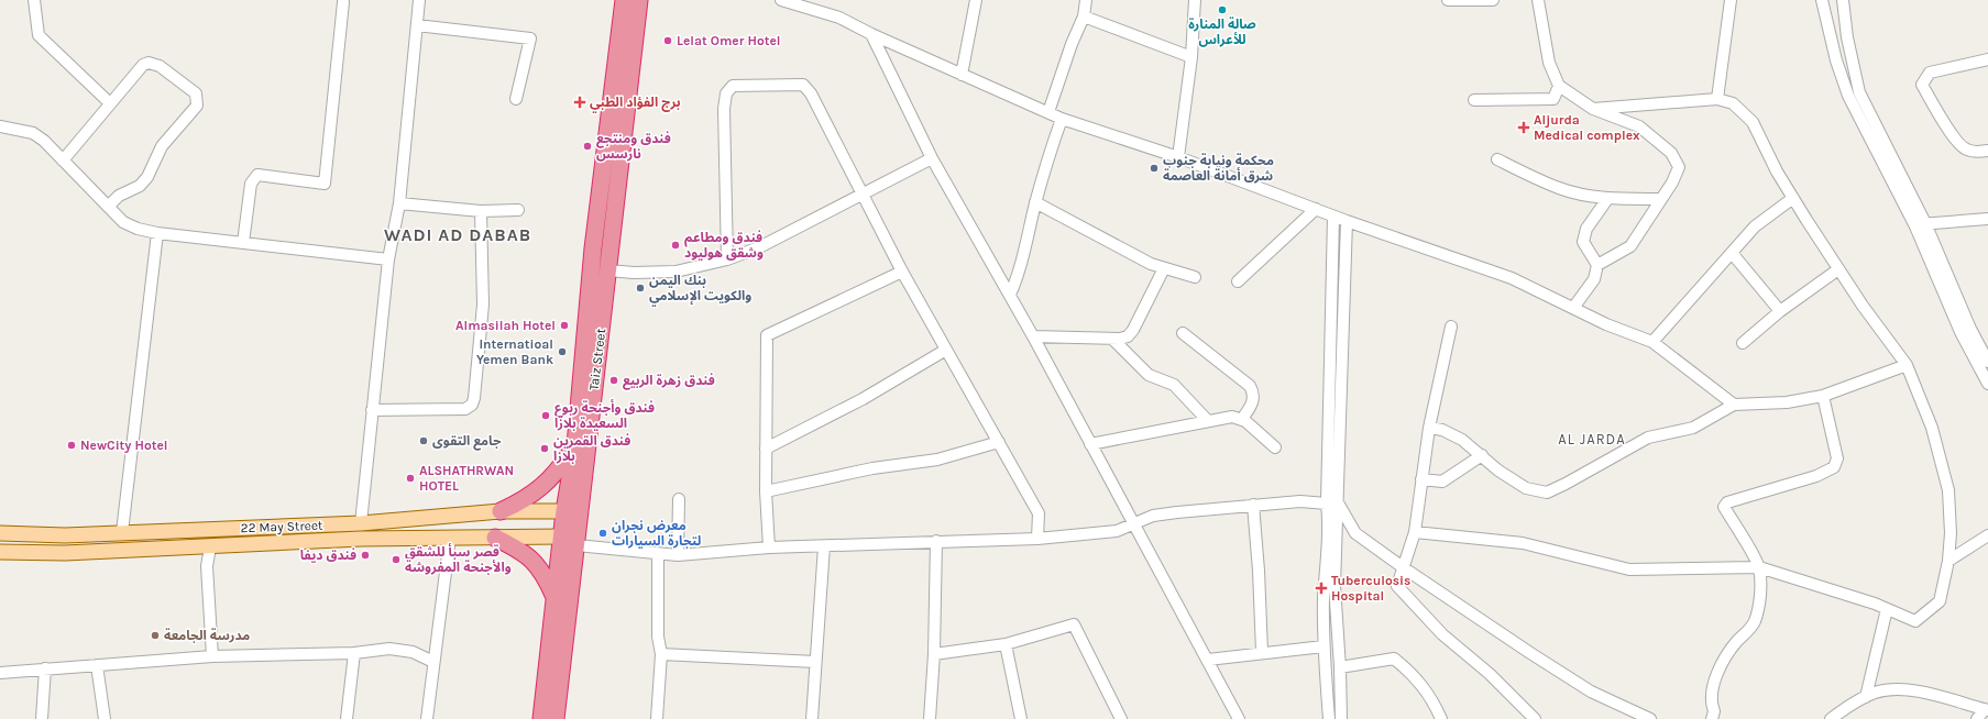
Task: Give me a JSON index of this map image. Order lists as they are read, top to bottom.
{
  "streets": {
    "highway": ["Taiz Street"],
    "main road": ["22 May Street"]
  },
  "crossings": [
    ["Taiz Street", "22 May Street"]
  ],
  "districts": ["WADI AD DABAB", "AL JARDA"],
  "places": {
    "other": [
      "صالة المنارة للأعراس",
      "Lelat Omer Hotel",
      "فندق ومنتجع نارسس",
      "محكمة ونيابة جنوب شرق أمانة العاصمة",
      "فندق ومطاعم وشقق هوليود",
      "بنك اليمن والكويت الإسلامي",
      "Almasilah Hotel",
      "Internatioal Yemen Bank",
      "فندق زهرة الربيع",
      "فندق وأجنحة ربوع السعيدة بلازا",
      "جامع التقوى",
      "NewCity Hotel",
      "فندق القمرين بلازا",
      "ALSHATHRWAN HOTEL",
      "معرض نجران لتجارة السيارات",
      "فندق ديفا",
      "قصر سبأ للشقق والأجنحة المفروشة",
      "مدرسة الجامعة"
    ],
    "health": ["برج الفؤاد الطبي", "Aljurda Medical complex", "Tuberculosis Hospital"]
  }
}
